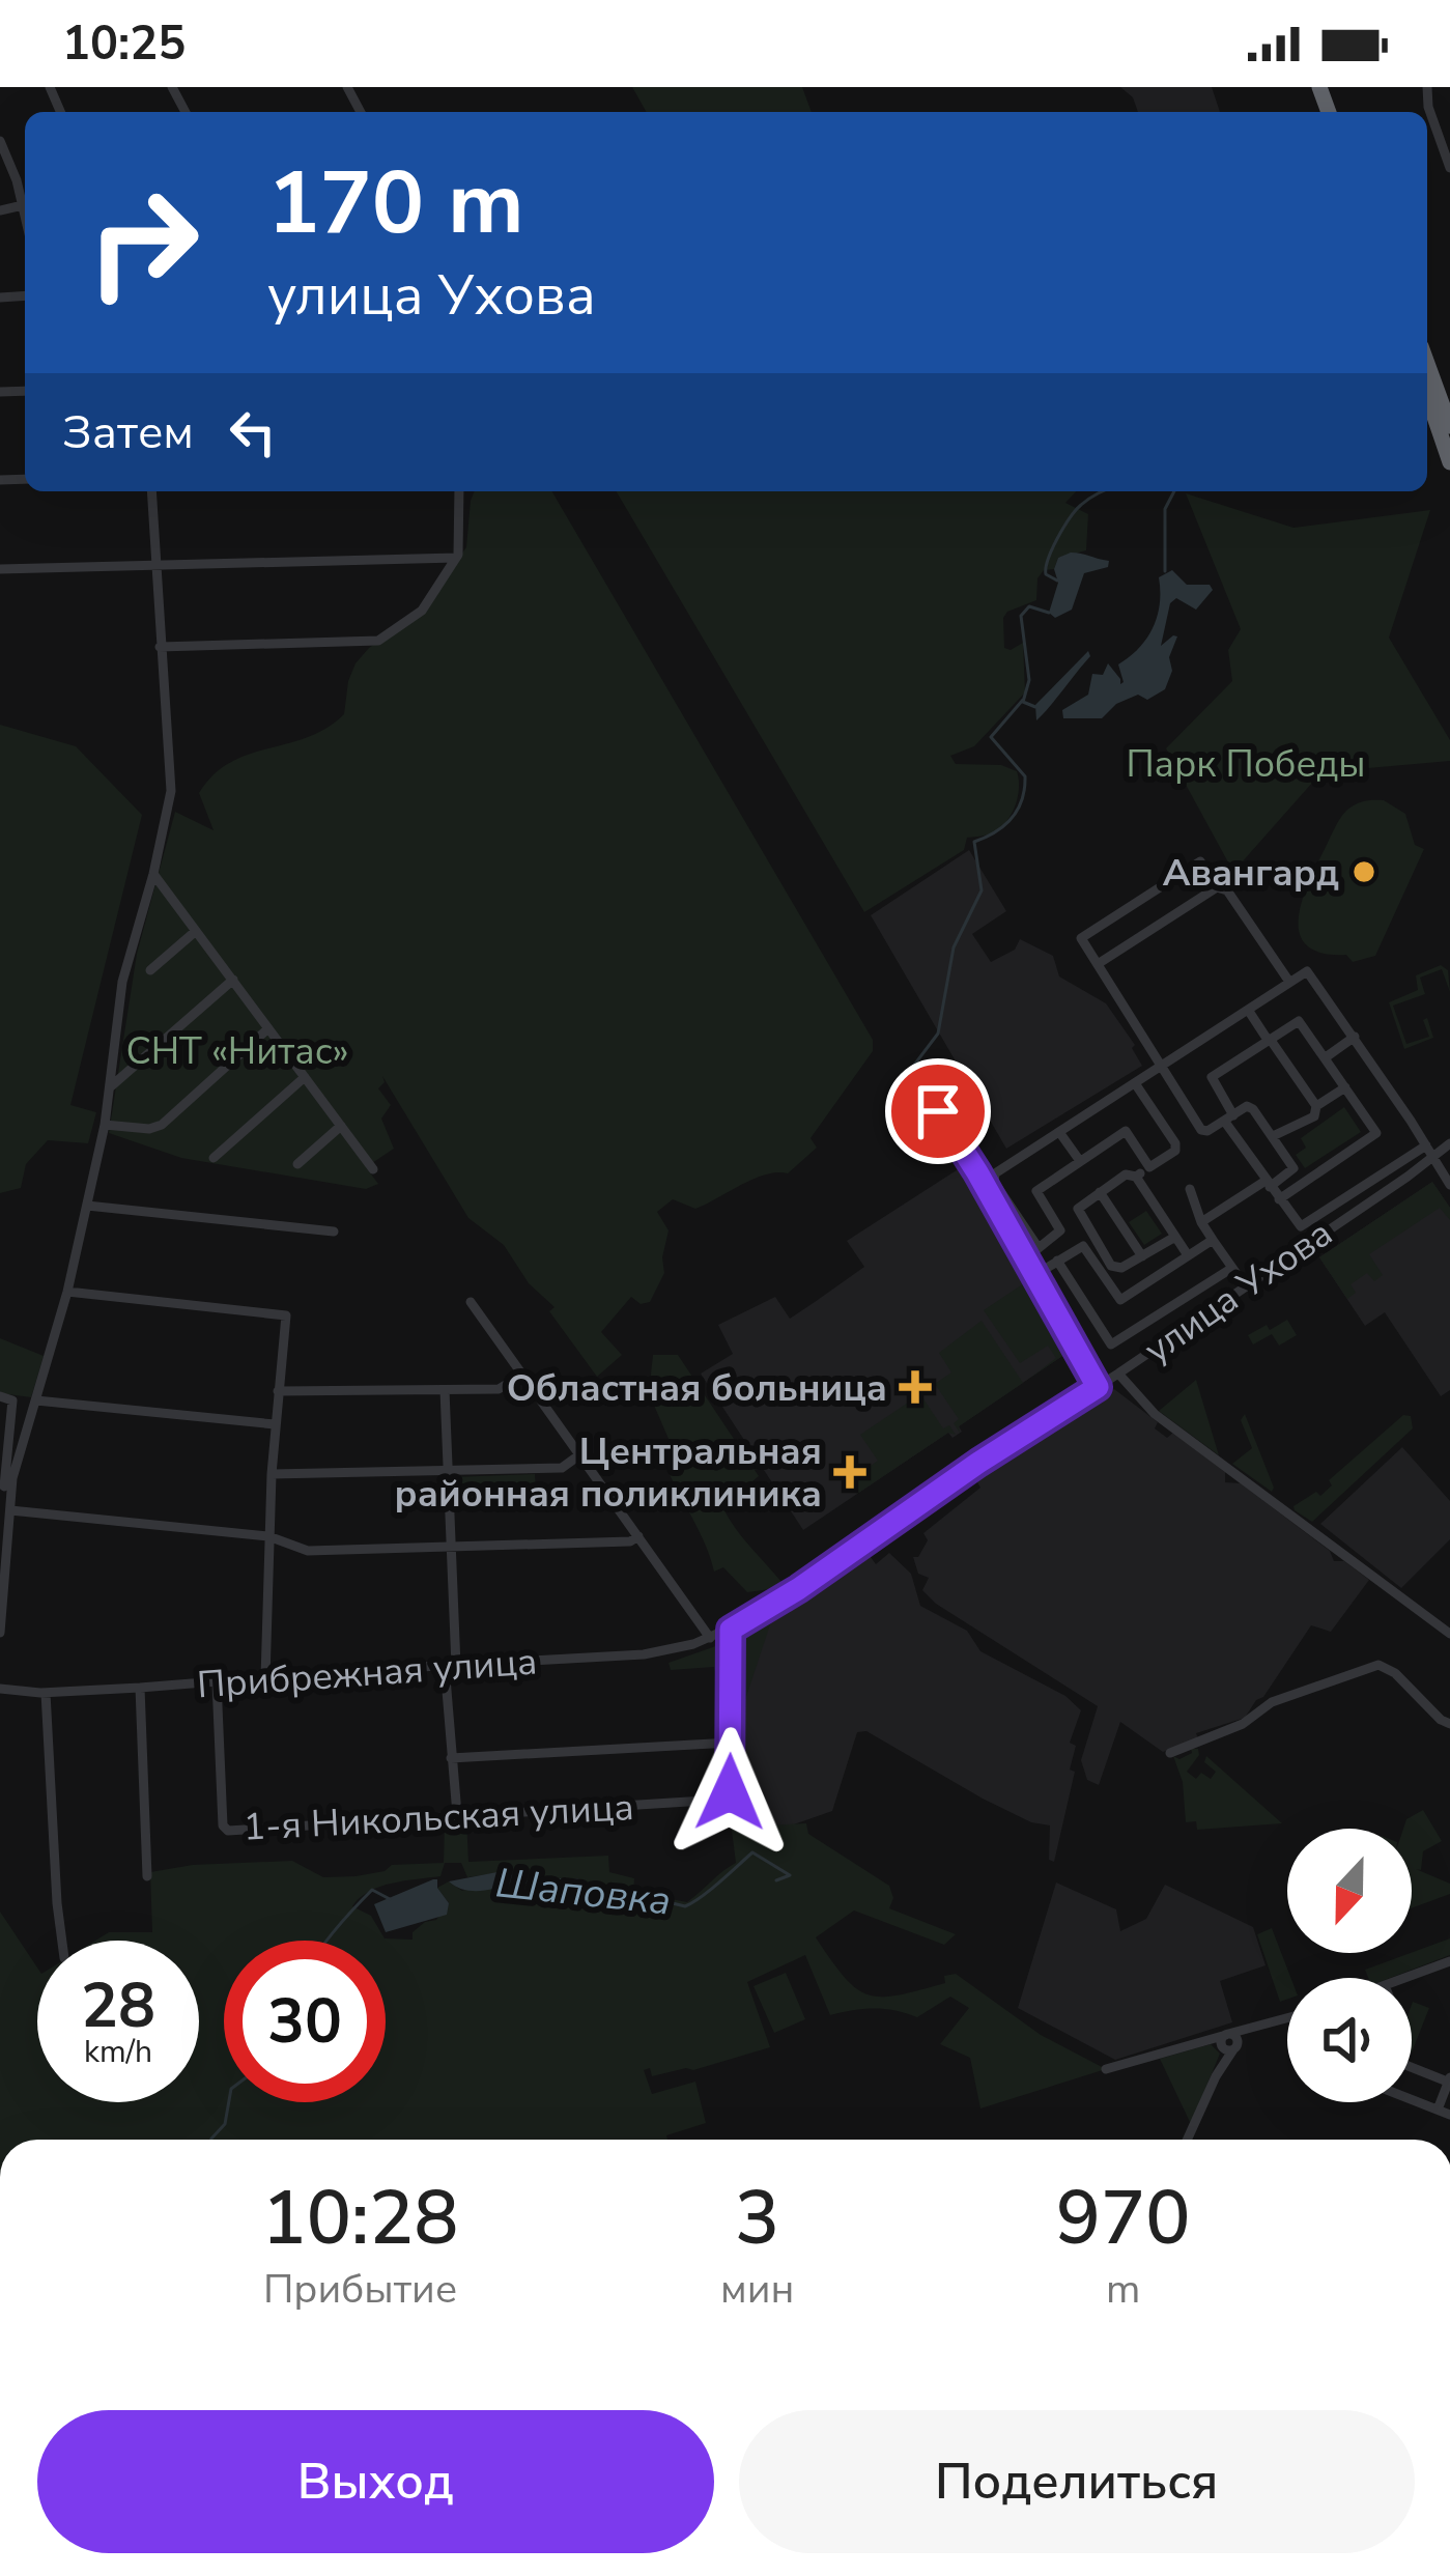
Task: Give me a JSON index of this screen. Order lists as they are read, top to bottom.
{
  "streets": {
    "street": ["улица Ухова", "Прибрежная улица", "1-я Никольская улица"]
  },
  "crossings": [
    ["улица Ухова", "Прибрежная улица"],
    ["Прибрежная улица", "1-я Никольская улица"]
  ],
  "water": ["Шаповка"],
  "parks": ["Парк Победы", "СНТ «Нитас»"],
  "places": {
    "other": ["Авангард"],
    "health": ["Областная больница", "Центральная районная поликлиника"]
  },
  "north": "bottom",
  "page": {
    "status": "10:25",
    "turn": ["170 m", "улица Ухова"],
    "then": "Затем",
    "speed": "28 km/h",
    "limit": "30",
    "eta": [
      "10:28",
      "Прибытие",
      "3",
      "мин",
      "970",
      "m"
    ],
    "buttons": ["Выход", "Поделиться"]
  }
}
